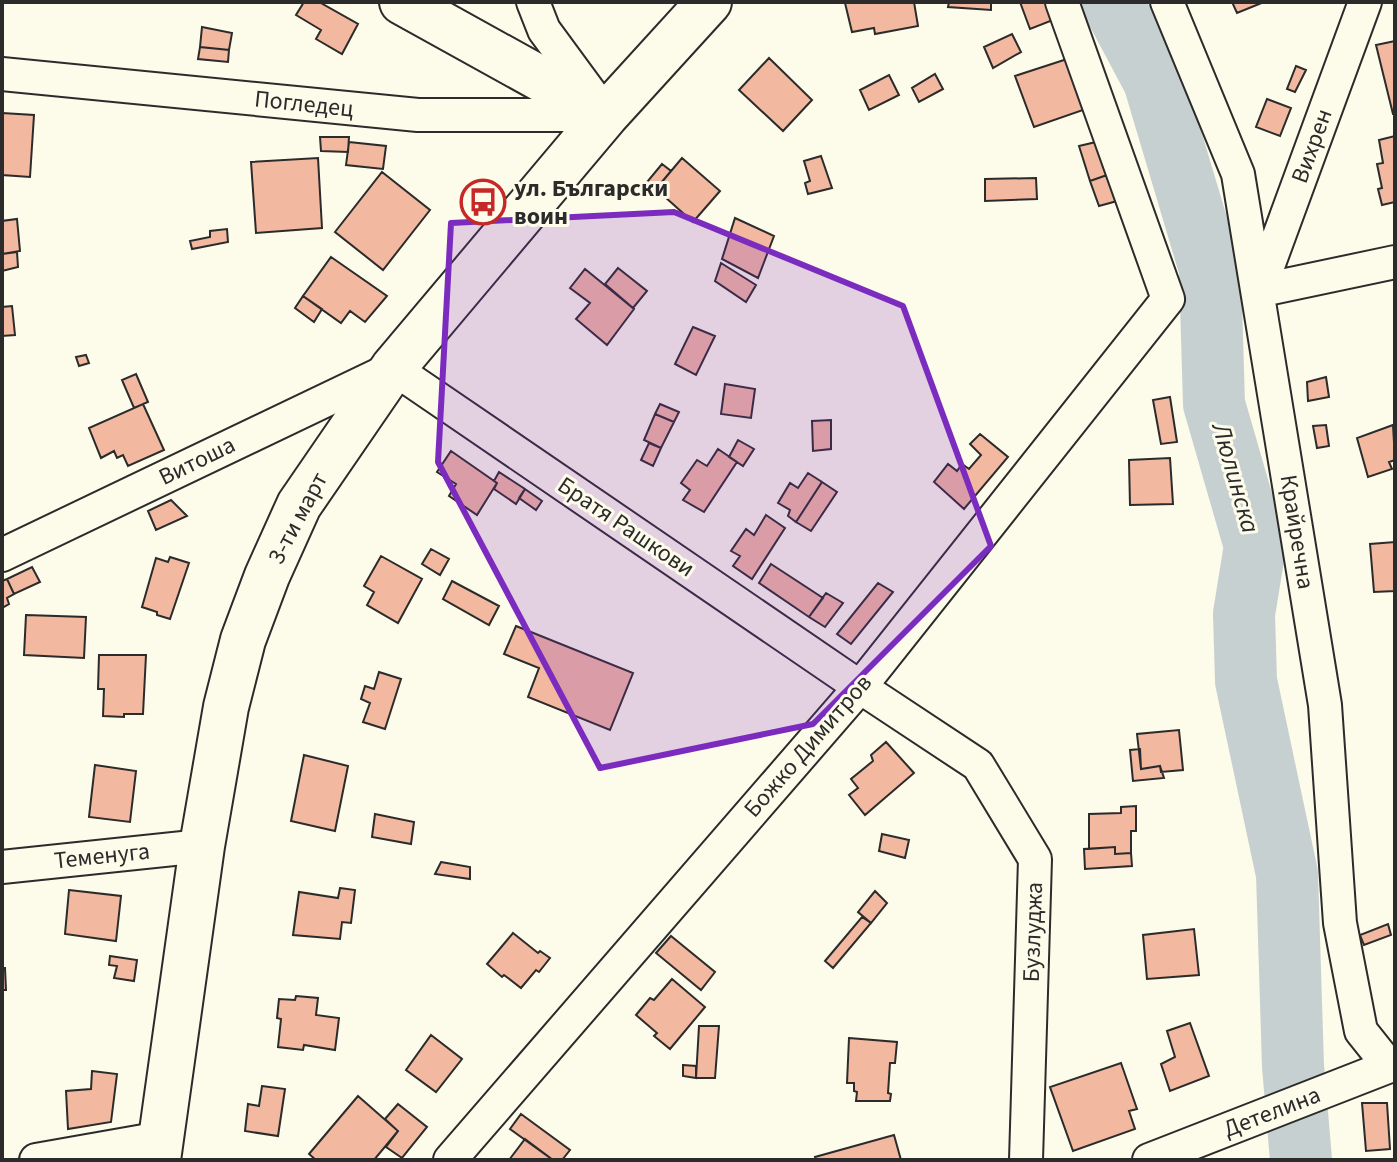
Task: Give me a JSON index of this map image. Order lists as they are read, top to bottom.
{
  "streets": {
    "street": [
      "Погледец",
      "Вихрен",
      "Витоша",
      "3-ти март",
      "Братя Рашкови",
      "Крайречна",
      "Божко Димитров",
      "Теменуга",
      "Бузлуджа",
      "Детелина"
    ]
  },
  "crossings": [
    ["Погледец", "3-ти март"],
    ["Вихрен", "Крайречна"],
    ["Витоша", "3-ти март"],
    ["Витоша", "Братя Рашкови"],
    ["3-ти март", "Братя Рашкови"],
    ["3-ти март", "Теменуга"],
    ["Братя Рашкови", "Божко Димитров"],
    ["Братя Рашкови", "Бузлуджа"],
    ["Крайречна", "Детелина"],
    ["Божко Димитров", "Бузлуджа"]
  ],
  "water": ["Люлинска"],
  "places": {
    "bus stop": ["ул. Български воин"]
  }
}
